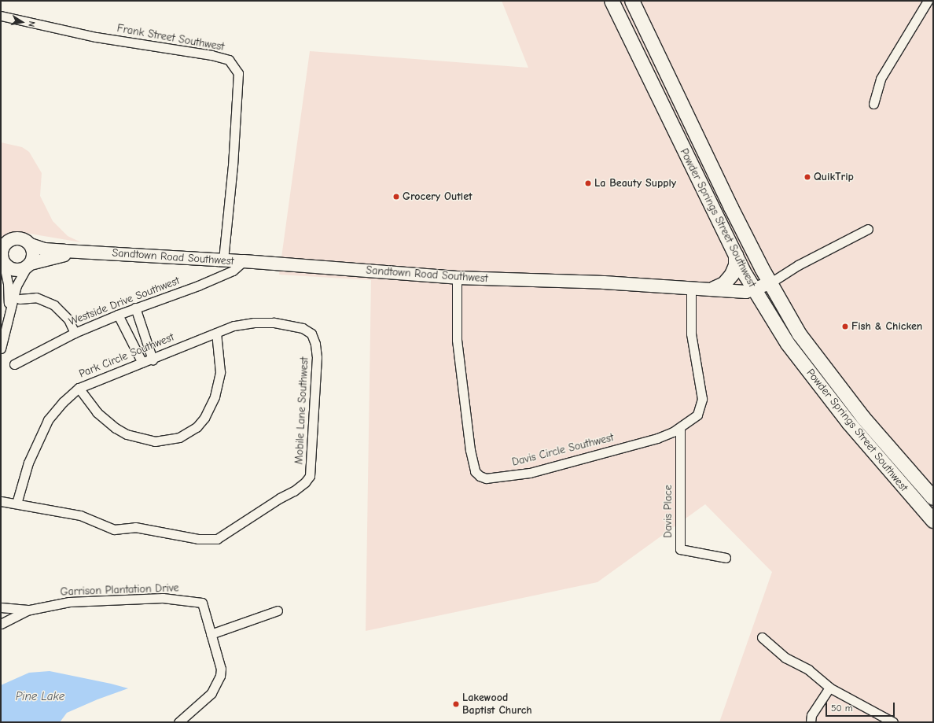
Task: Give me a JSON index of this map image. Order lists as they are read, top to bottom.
{
  "streets": {
    "main road": ["Powder Springs Street Southwest"],
    "street": [
      "Frank Street Southwest",
      "Sandtown Road Southwest",
      "Westside Drive Southwest",
      "Park Circle Southwest",
      "Mobile Lane Southwest",
      "Davis Circle Southwest",
      "Davis Place",
      "Garrison Plantation Drive"
    ]
  },
  "crossings": [
    ["Frank Street Southwest", "Sandtown Road Southwest"],
    ["Powder Springs Street Southwest", "Sandtown Road Southwest"],
    ["Sandtown Road Southwest", "Westside Drive Southwest"],
    ["Sandtown Road Southwest", "Davis Circle Southwest"],
    ["Park Circle Southwest", "Mobile Lane Southwest"],
    ["Davis Circle Southwest", "Davis Place"]
  ],
  "water": ["Pine Lake"],
  "places": [
    "QuikTrip",
    "La Beauty Supply",
    "Grocery Outlet",
    "Fish & Chicken",
    "Lakewood Baptist Church"
  ],
  "scale_bar": "50 m",
  "north": "right"
}
